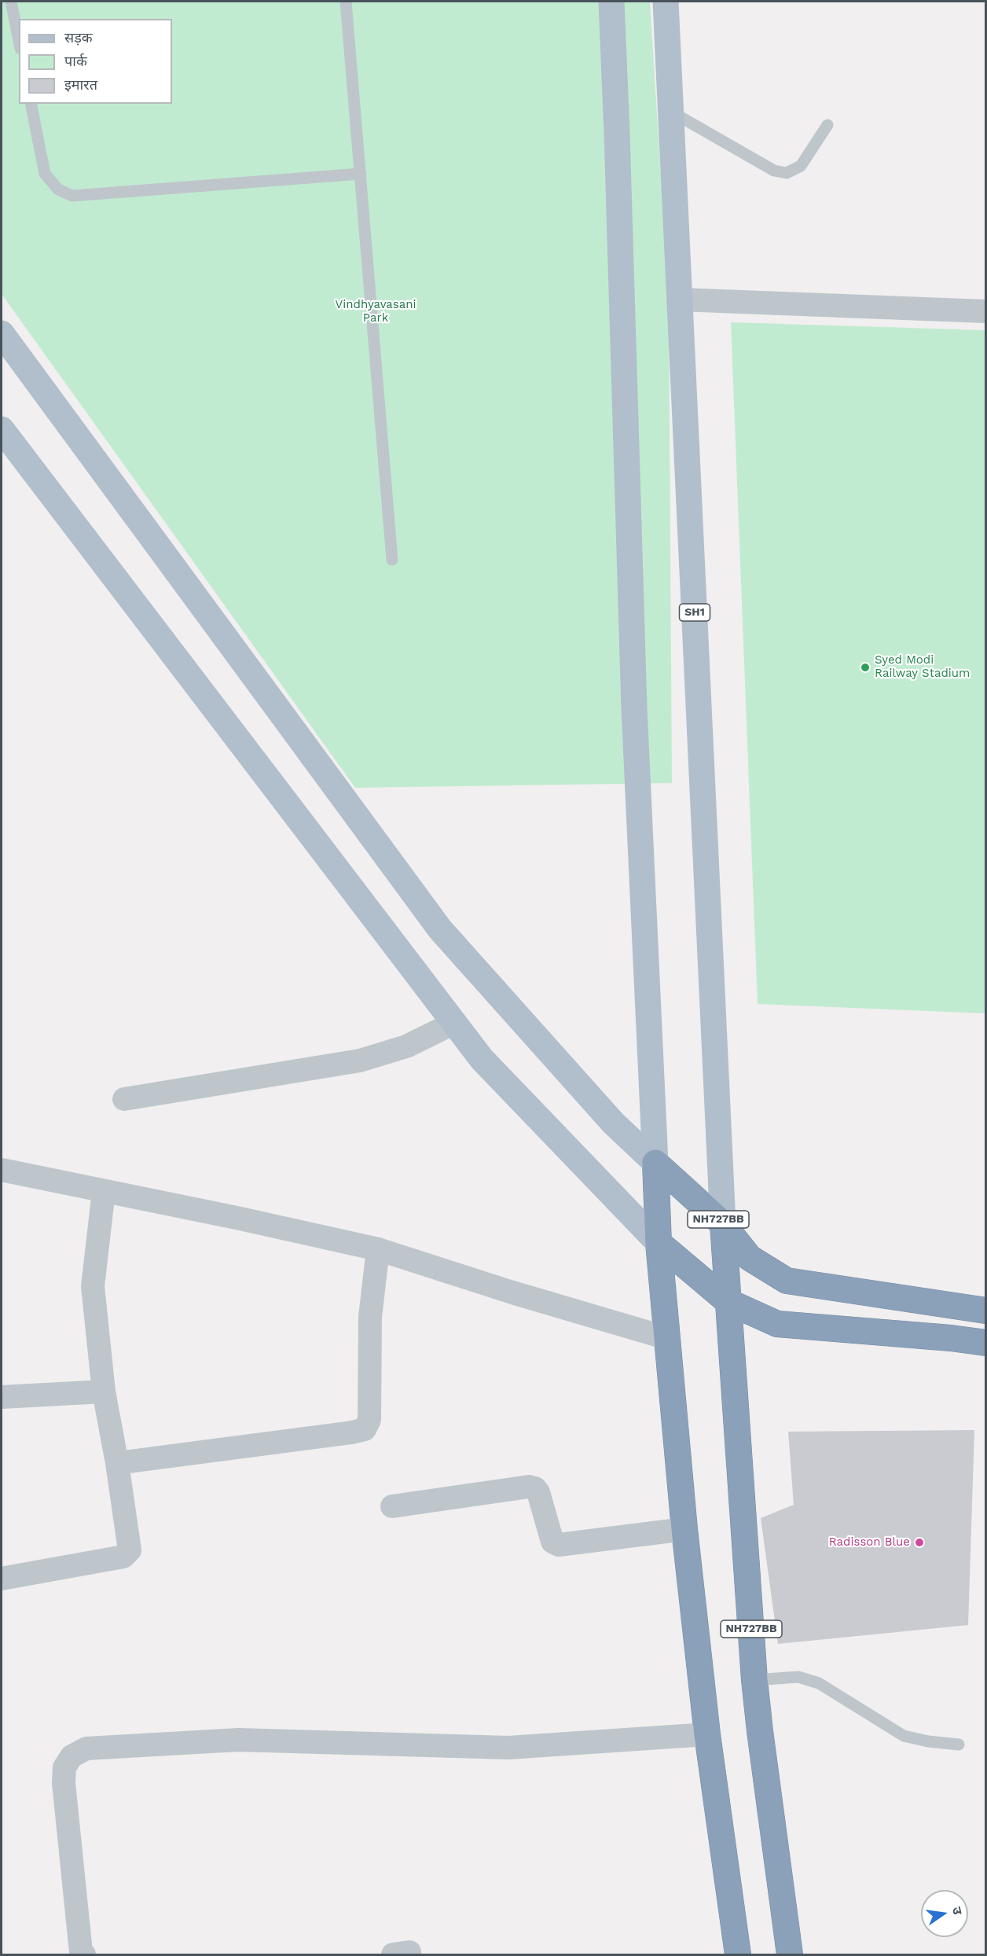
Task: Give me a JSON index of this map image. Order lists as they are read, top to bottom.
{
  "streets": {
    "highway": ["NH727BB"],
    "main road": ["SH1"]
  },
  "crossings": [
    ["SH1", "NH727BB"]
  ],
  "parks": ["Vindhyavasani Park"],
  "places": ["Syed Modi Railway Stadium", "Radisson Blue"],
  "legend": ["सड़क", "पार्क", "इमारत"],
  "north": "right"
}
